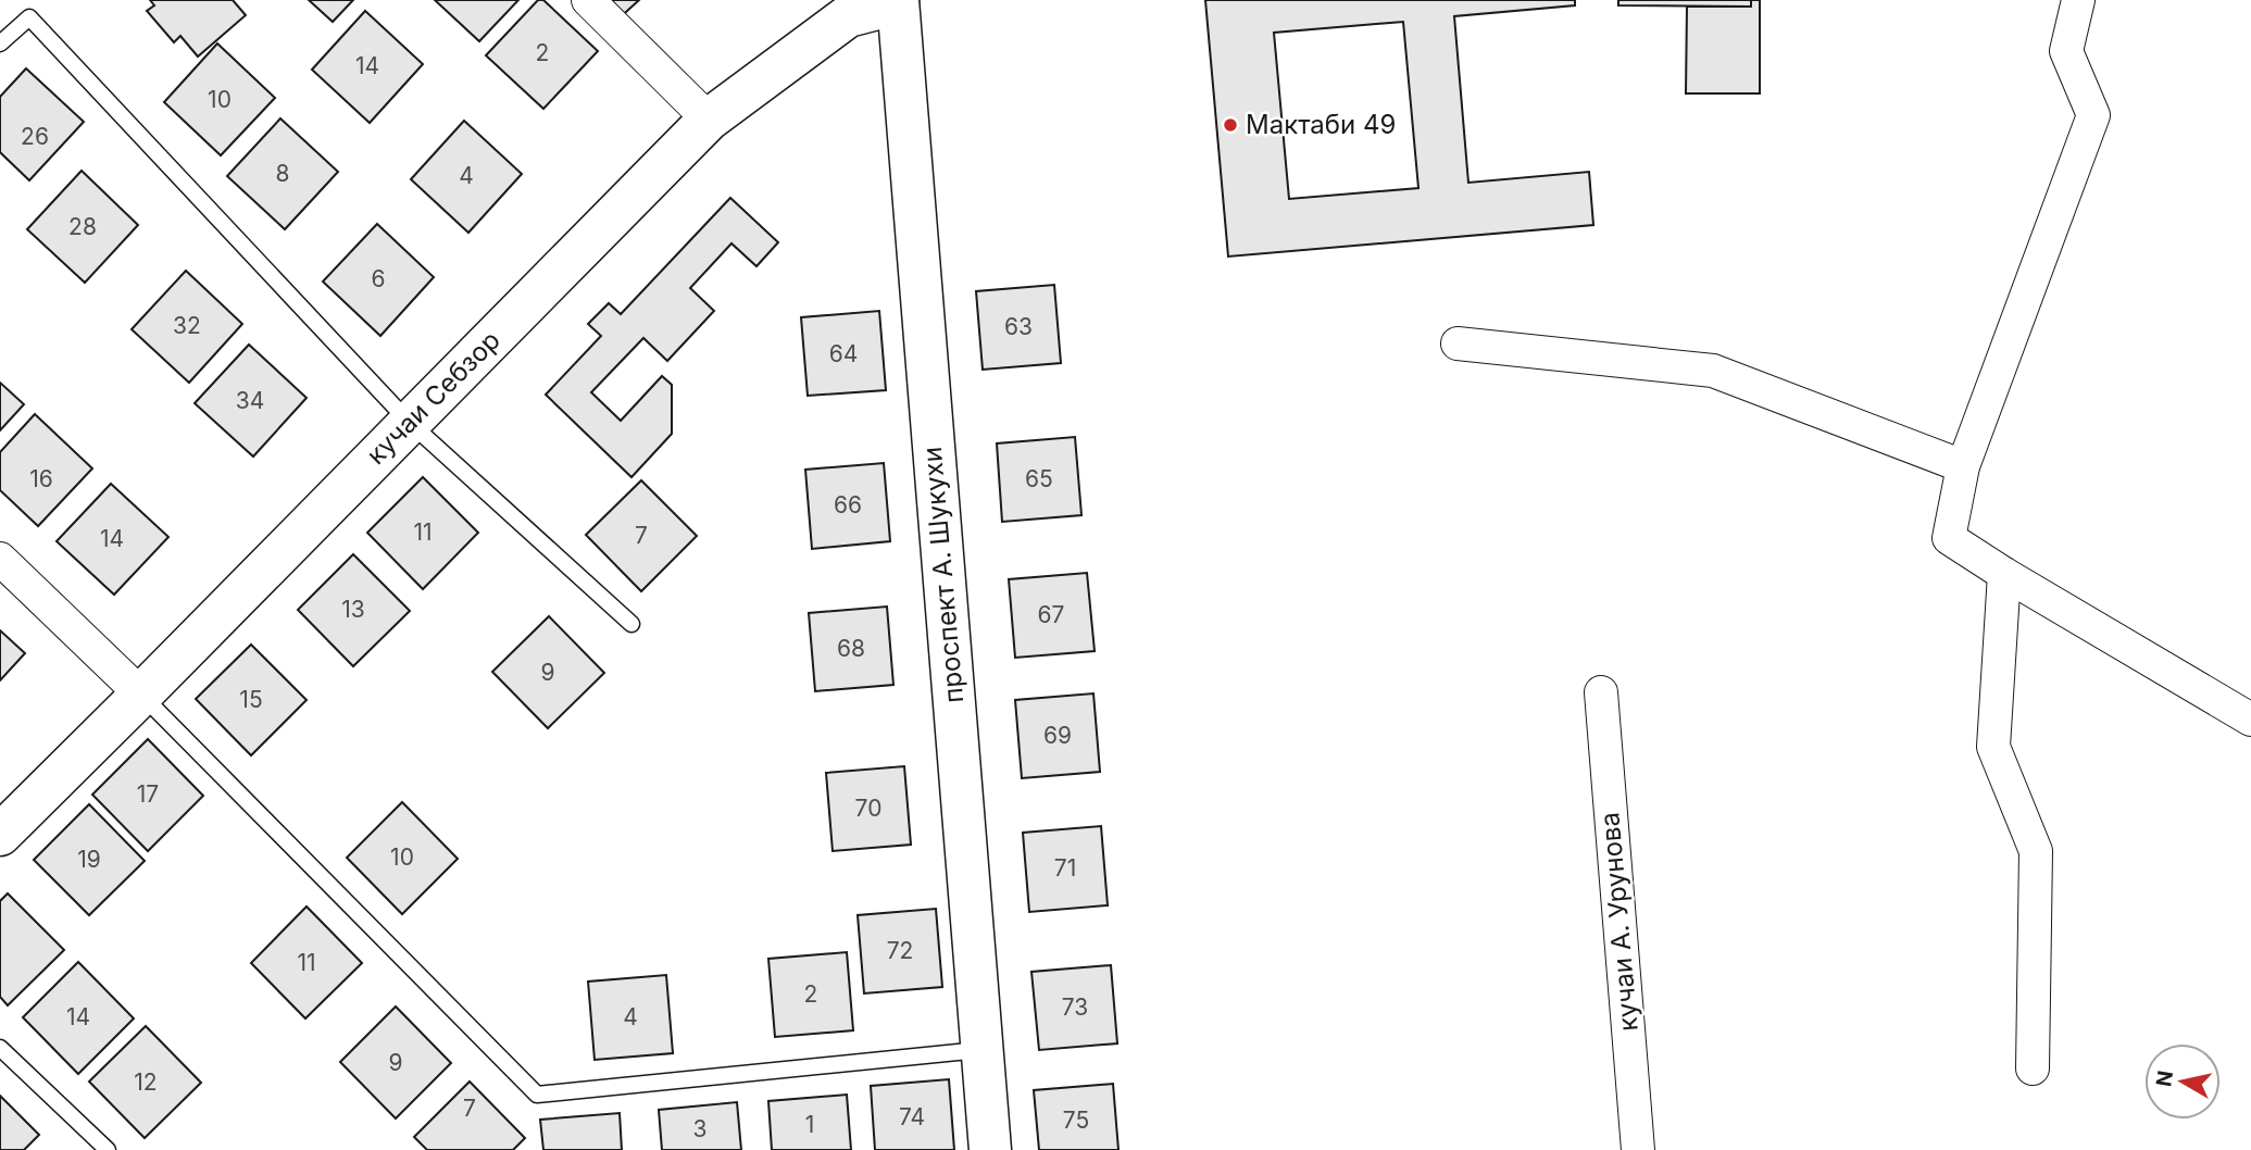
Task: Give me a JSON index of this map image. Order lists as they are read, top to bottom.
{
  "streets": {
    "main road": ["кучаи Себзор", "проспект А. Шукухи"],
    "street": ["кучаи А. Урунова"]
  },
  "crossings": [
    ["кучаи Себзор", "проспект А. Шукухи"]
  ],
  "places": ["Мактаби 49"],
  "house_numbers": [
    "2",
    "14",
    "10",
    "26",
    "8",
    "4",
    "28",
    "6",
    "32",
    "63",
    "64",
    "34",
    "16",
    "65",
    "66",
    "11",
    "7",
    "14",
    "13",
    "67",
    "68",
    "9",
    "15",
    "69",
    "17",
    "70",
    "10",
    "19",
    "71",
    "72",
    "11",
    "2",
    "73",
    "14",
    "4",
    "9",
    "12",
    "7",
    "74",
    "75",
    "1",
    "3"
  ],
  "north": "left"
}
